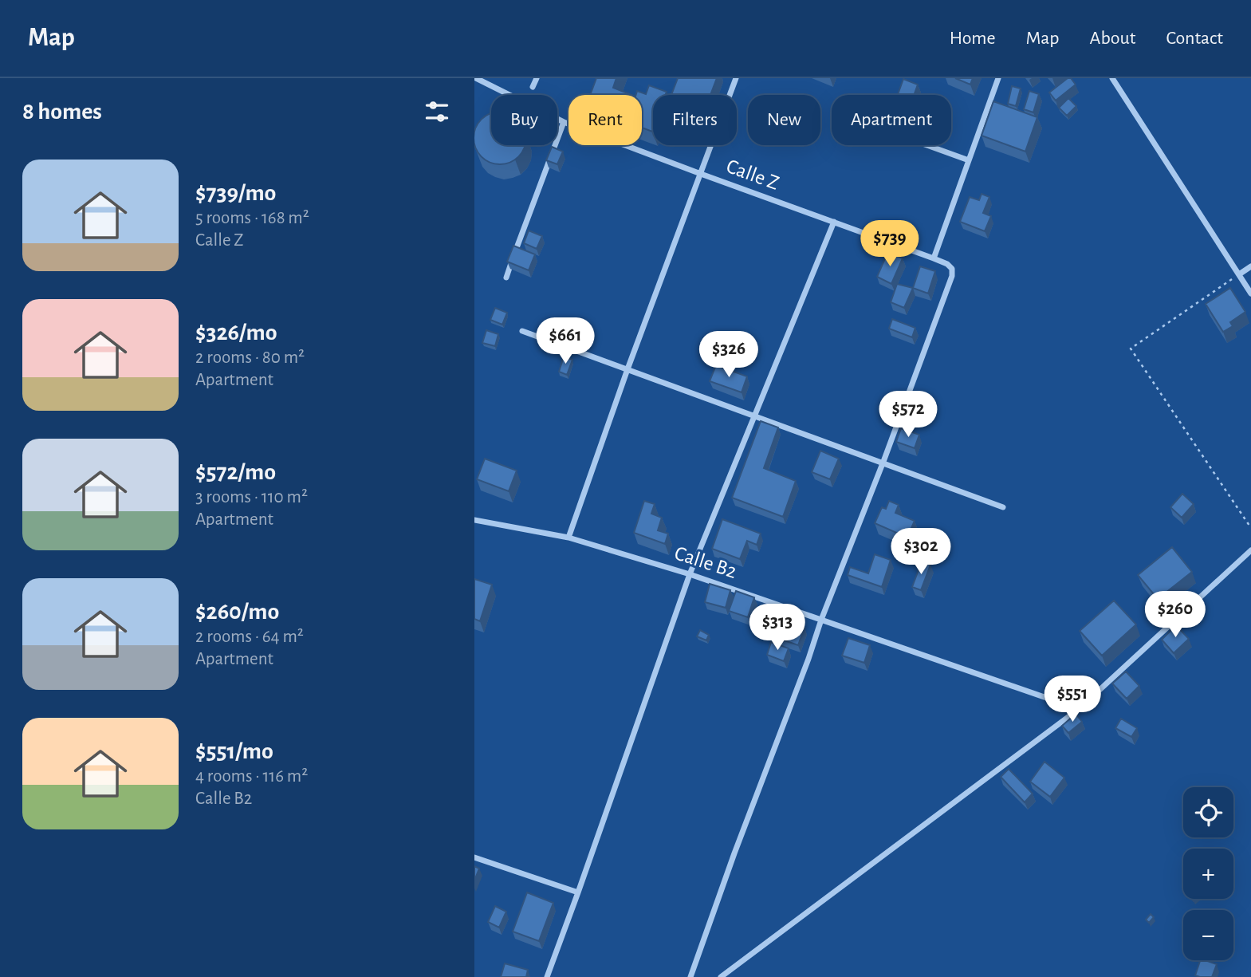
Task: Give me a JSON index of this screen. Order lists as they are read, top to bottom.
{
  "streets": {
    "street": ["Calle Z", "Calle B2"]
  },
  "page": {
    "header": "Map",
    "nav": [
      "Home",
      "Map",
      "About",
      "Contact"
    ],
    "heading": "8 homes",
    "chip": [
      "Buy",
      "Rent",
      "Filters",
      "New",
      "Apartment"
    ],
    "list": [
      {
        "name": "$739/mo",
        "note": "5 rooms · 168 m² · Calle Z"
      },
      {
        "name": "$326/mo",
        "note": "2 rooms · 80 m² · Apartment"
      },
      {
        "name": "$572/mo",
        "note": "3 rooms · 110 m² · Apartment"
      },
      {
        "name": "$260/mo",
        "note": "2 rooms · 64 m² · Apartment"
      },
      {
        "name": "$551/mo",
        "note": "4 rooms · 116 m² · Calle B2"
      }
    ],
    "price": [
      "$739",
      "$661",
      "$326",
      "$572",
      "$302",
      "$260",
      "$313",
      "$551"
    ],
    "map_buttons": ["+", "−"]
  }
}
